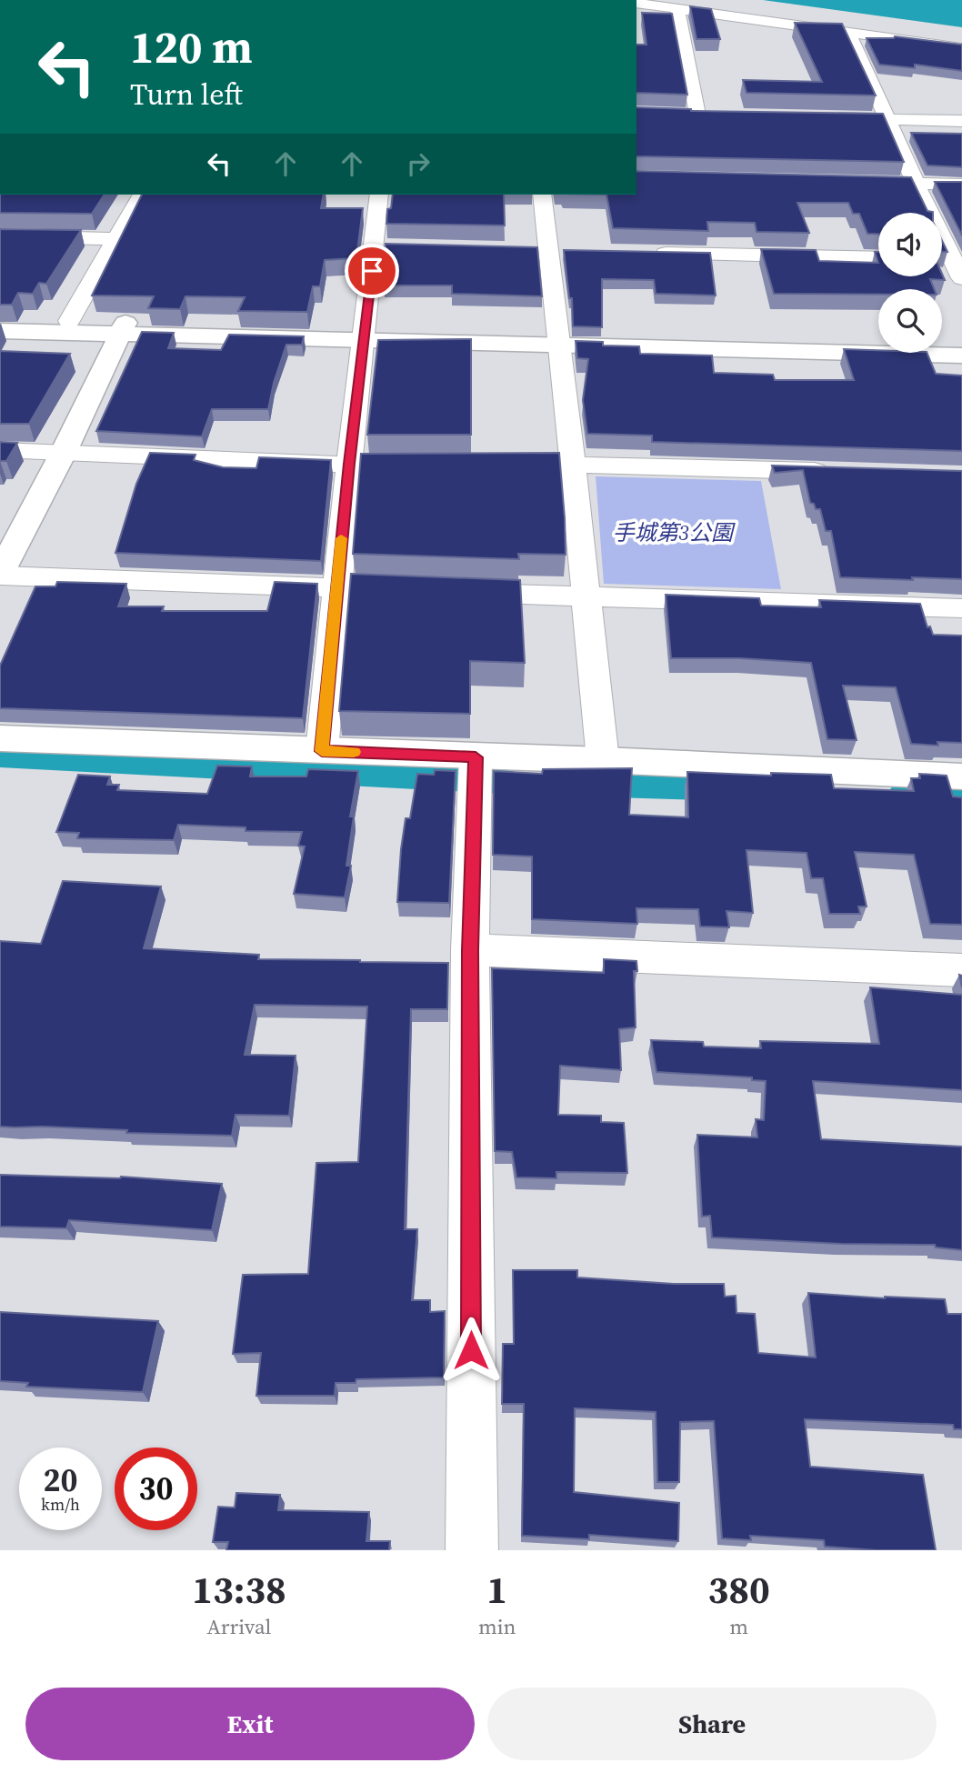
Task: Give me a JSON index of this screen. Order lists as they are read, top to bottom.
{
  "parks": ["手城第3公園"],
  "page": {
    "turn": ["120 m", "Turn left"],
    "speed": "20 km/h",
    "limit": "30",
    "eta": [
      "13:38",
      "Arrival",
      "1",
      "min",
      "380",
      "m"
    ],
    "buttons": ["Exit", "Share"]
  }
}
